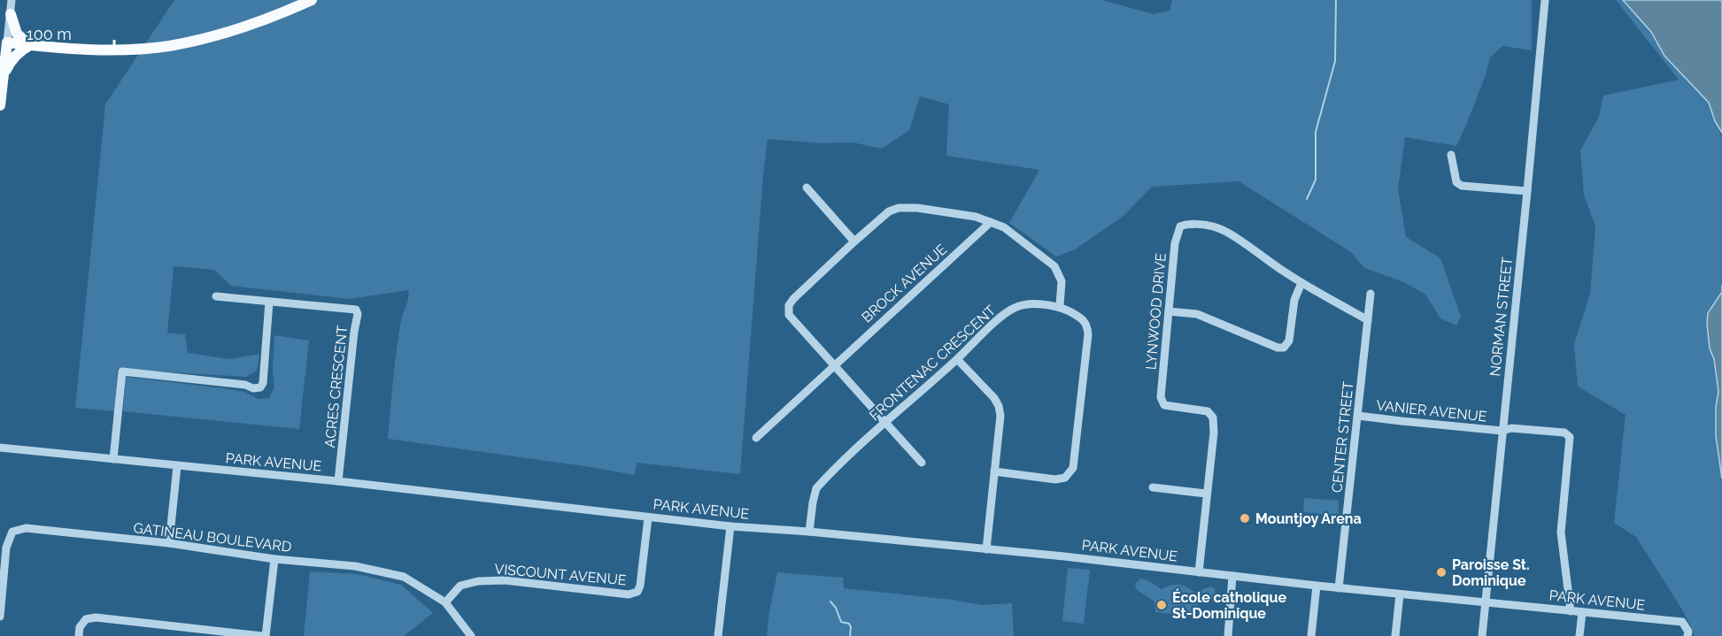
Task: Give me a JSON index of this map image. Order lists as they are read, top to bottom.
{
  "streets": {
    "street": [
      "BROCK AVENUE",
      "LYNWOOD DRIVE",
      "NORMAN STREET",
      "FRONTENAC CRESCENT",
      "ACRES CRESCENT",
      "VANIER AVENUE",
      "CENTER STREET",
      "PARK AVENUE",
      "GATINEAU BOULEVARD",
      "VISCOUNT AVENUE"
    ]
  },
  "crossings": [
    ["LYNWOOD DRIVE", "CENTER STREET"],
    ["LYNWOOD DRIVE", "PARK AVENUE"],
    ["NORMAN STREET", "VANIER AVENUE"],
    ["NORMAN STREET", "PARK AVENUE"],
    ["FRONTENAC CRESCENT", "PARK AVENUE"],
    ["ACRES CRESCENT", "PARK AVENUE"],
    ["VANIER AVENUE", "CENTER STREET"],
    ["VANIER AVENUE", "PARK AVENUE"],
    ["CENTER STREET", "PARK AVENUE"],
    ["PARK AVENUE", "VISCOUNT AVENUE"],
    ["GATINEAU BOULEVARD", "VISCOUNT AVENUE"]
  ],
  "places": ["Mountjoy Arena", "Paroisse St. Dominique", "École catholique St-Dominique"],
  "scale_bar": "100 m"
}
